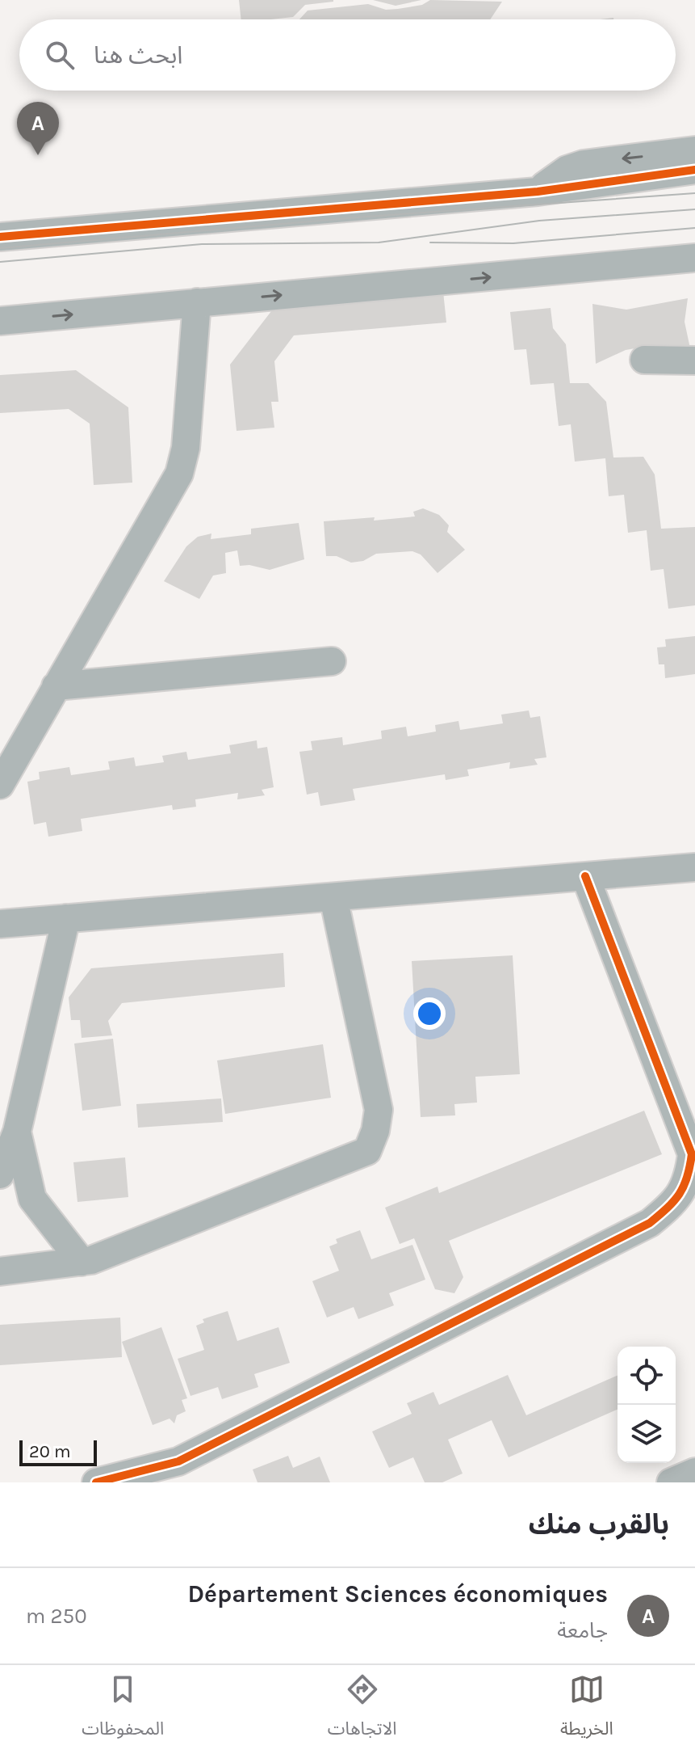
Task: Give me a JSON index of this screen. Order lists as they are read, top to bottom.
{
  "scale_bar": "20 m",
  "page": {
    "search": "ابحث هنا",
    "pins": "A",
    "scale": "20 m",
    "heading": "بالقرب منك",
    "list": [
      {
        "mark": "A",
        "name": "Département Sciences économiques",
        "note": "جامعة",
        "value": "250 m"
      }
    ],
    "nav": ["الخريطة", "الاتجاهات", "المحفوظات"]
  }
}
